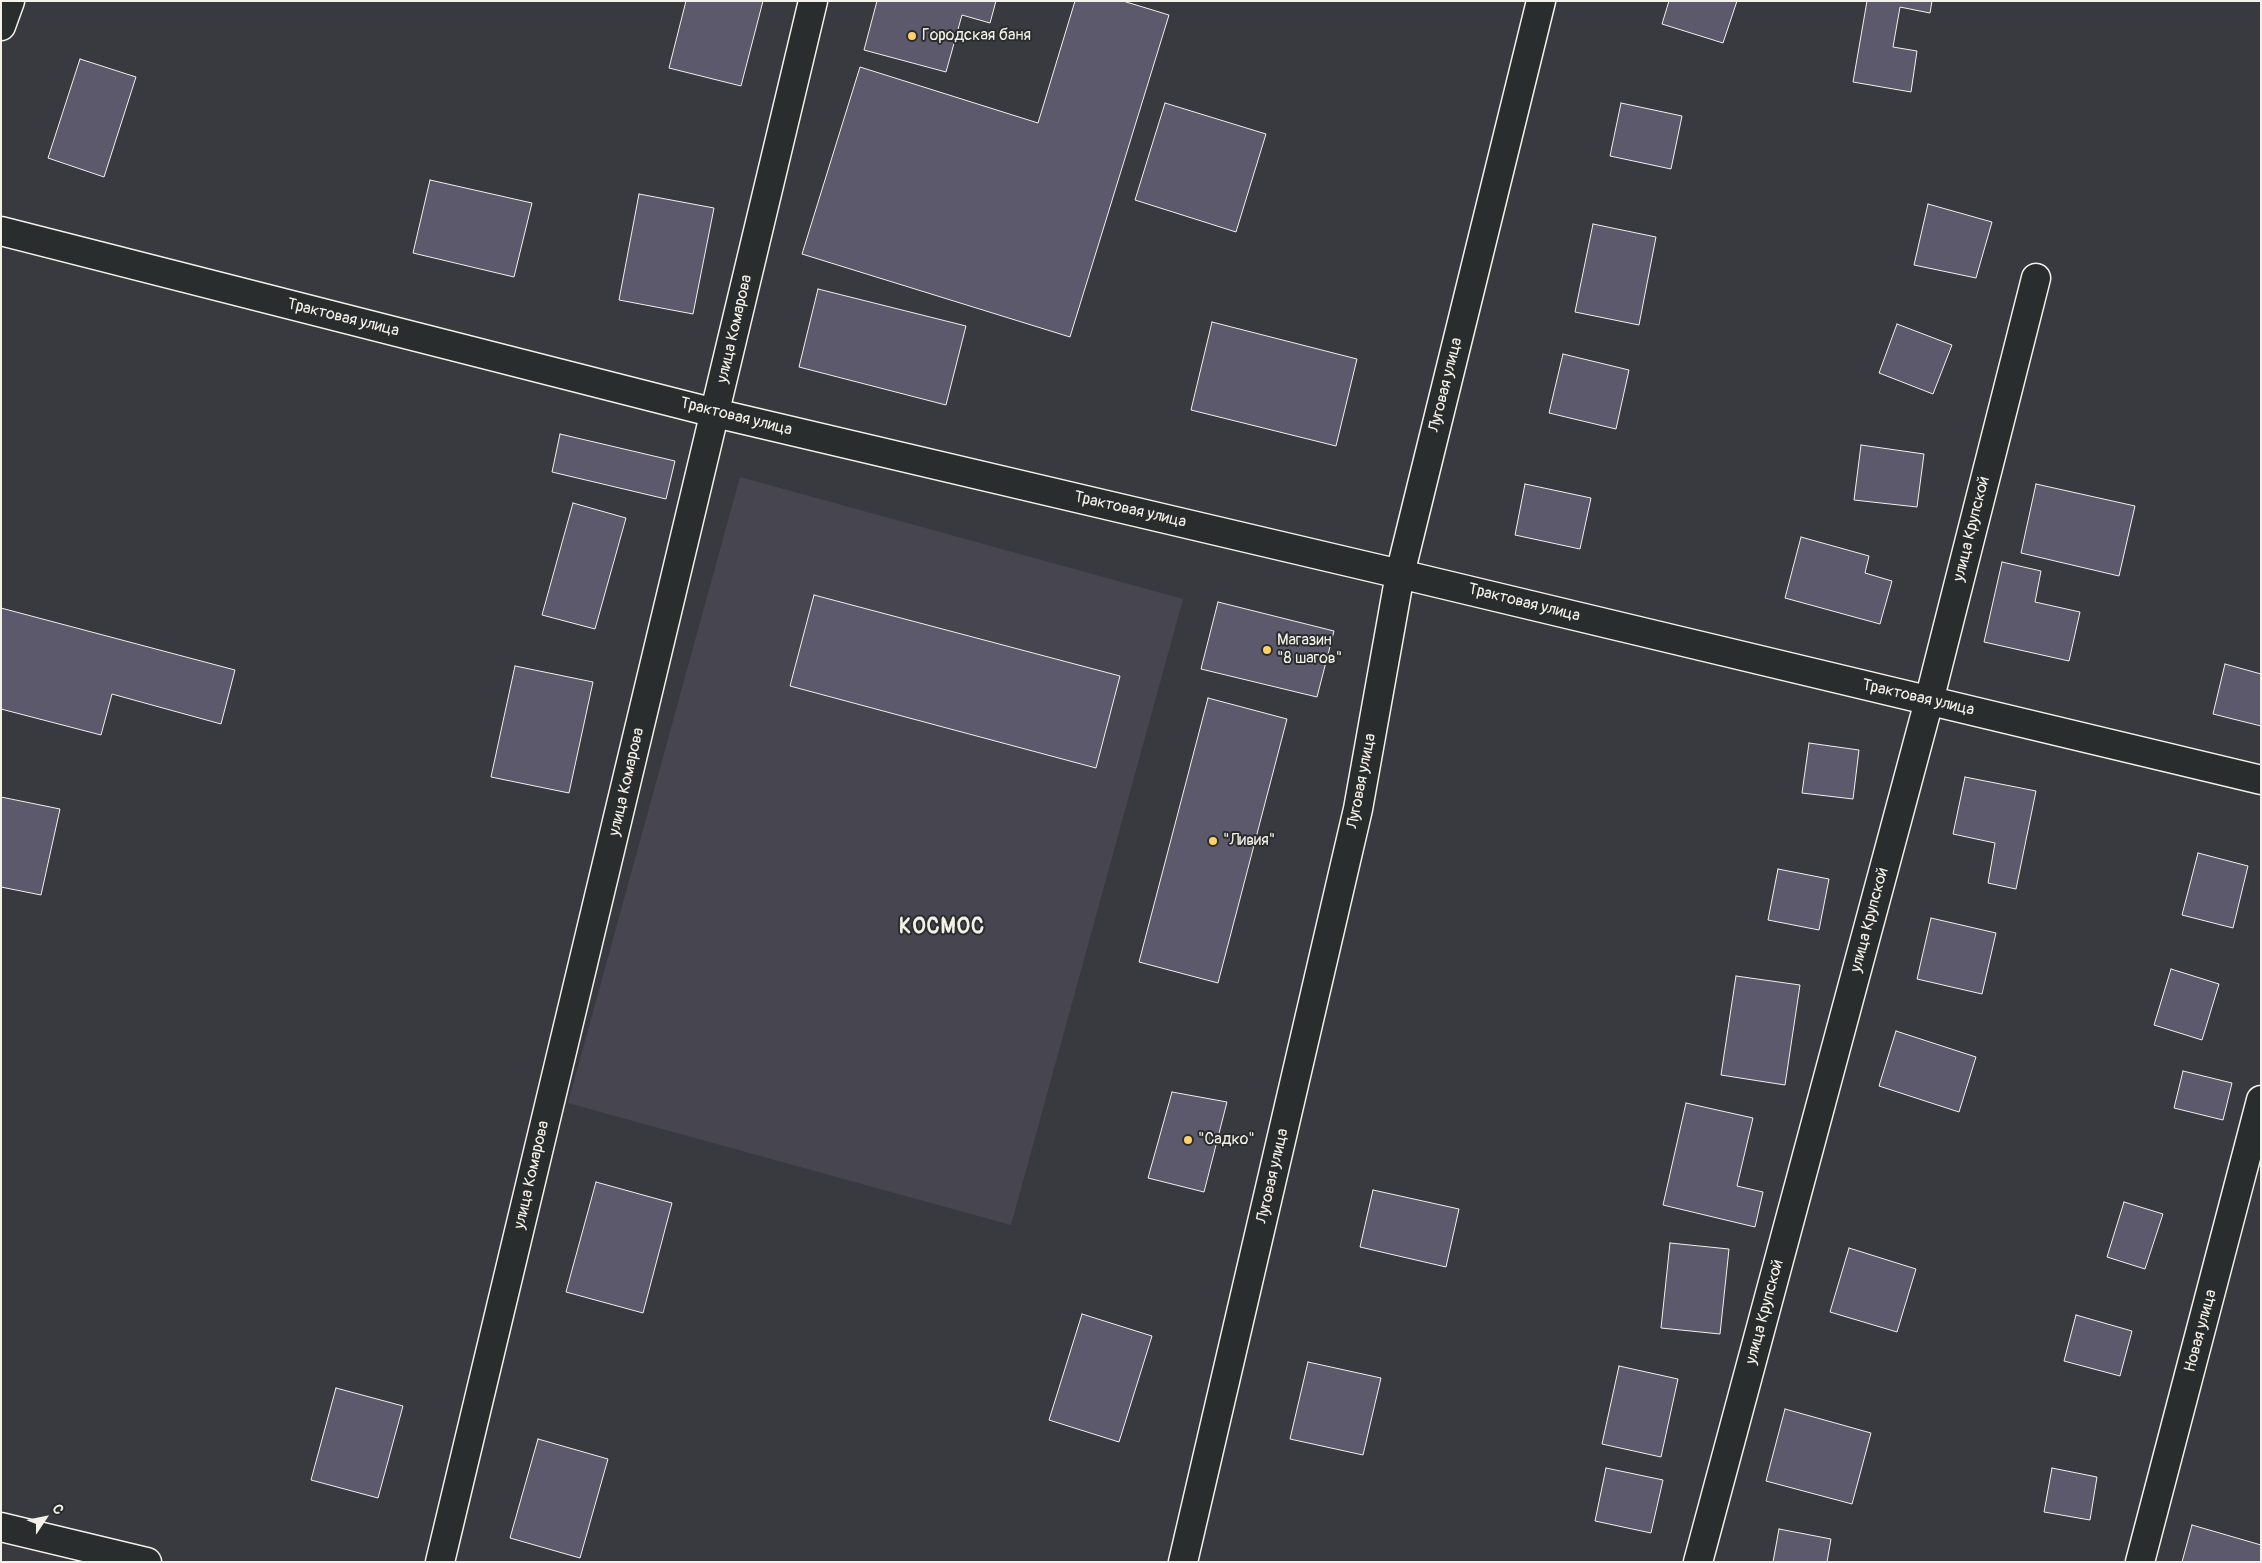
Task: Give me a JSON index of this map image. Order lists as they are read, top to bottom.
{
  "streets": {
    "street": [
      "Трактовая улица",
      "улица Комарова",
      "Луговая улица",
      "улица Крупской",
      "Новая улица"
    ]
  },
  "crossings": [
    ["Трактовая улица", "улица Комарова"],
    ["Трактовая улица", "Луговая улица"],
    ["Трактовая улица", "улица Крупской"]
  ],
  "districts": ["КОСМОС"],
  "places": [
    "Городская баня",
    "Магазин \"8 шагов\"",
    "\"Ливия\"",
    "\"Садко\""
  ],
  "north": "top right"
}
